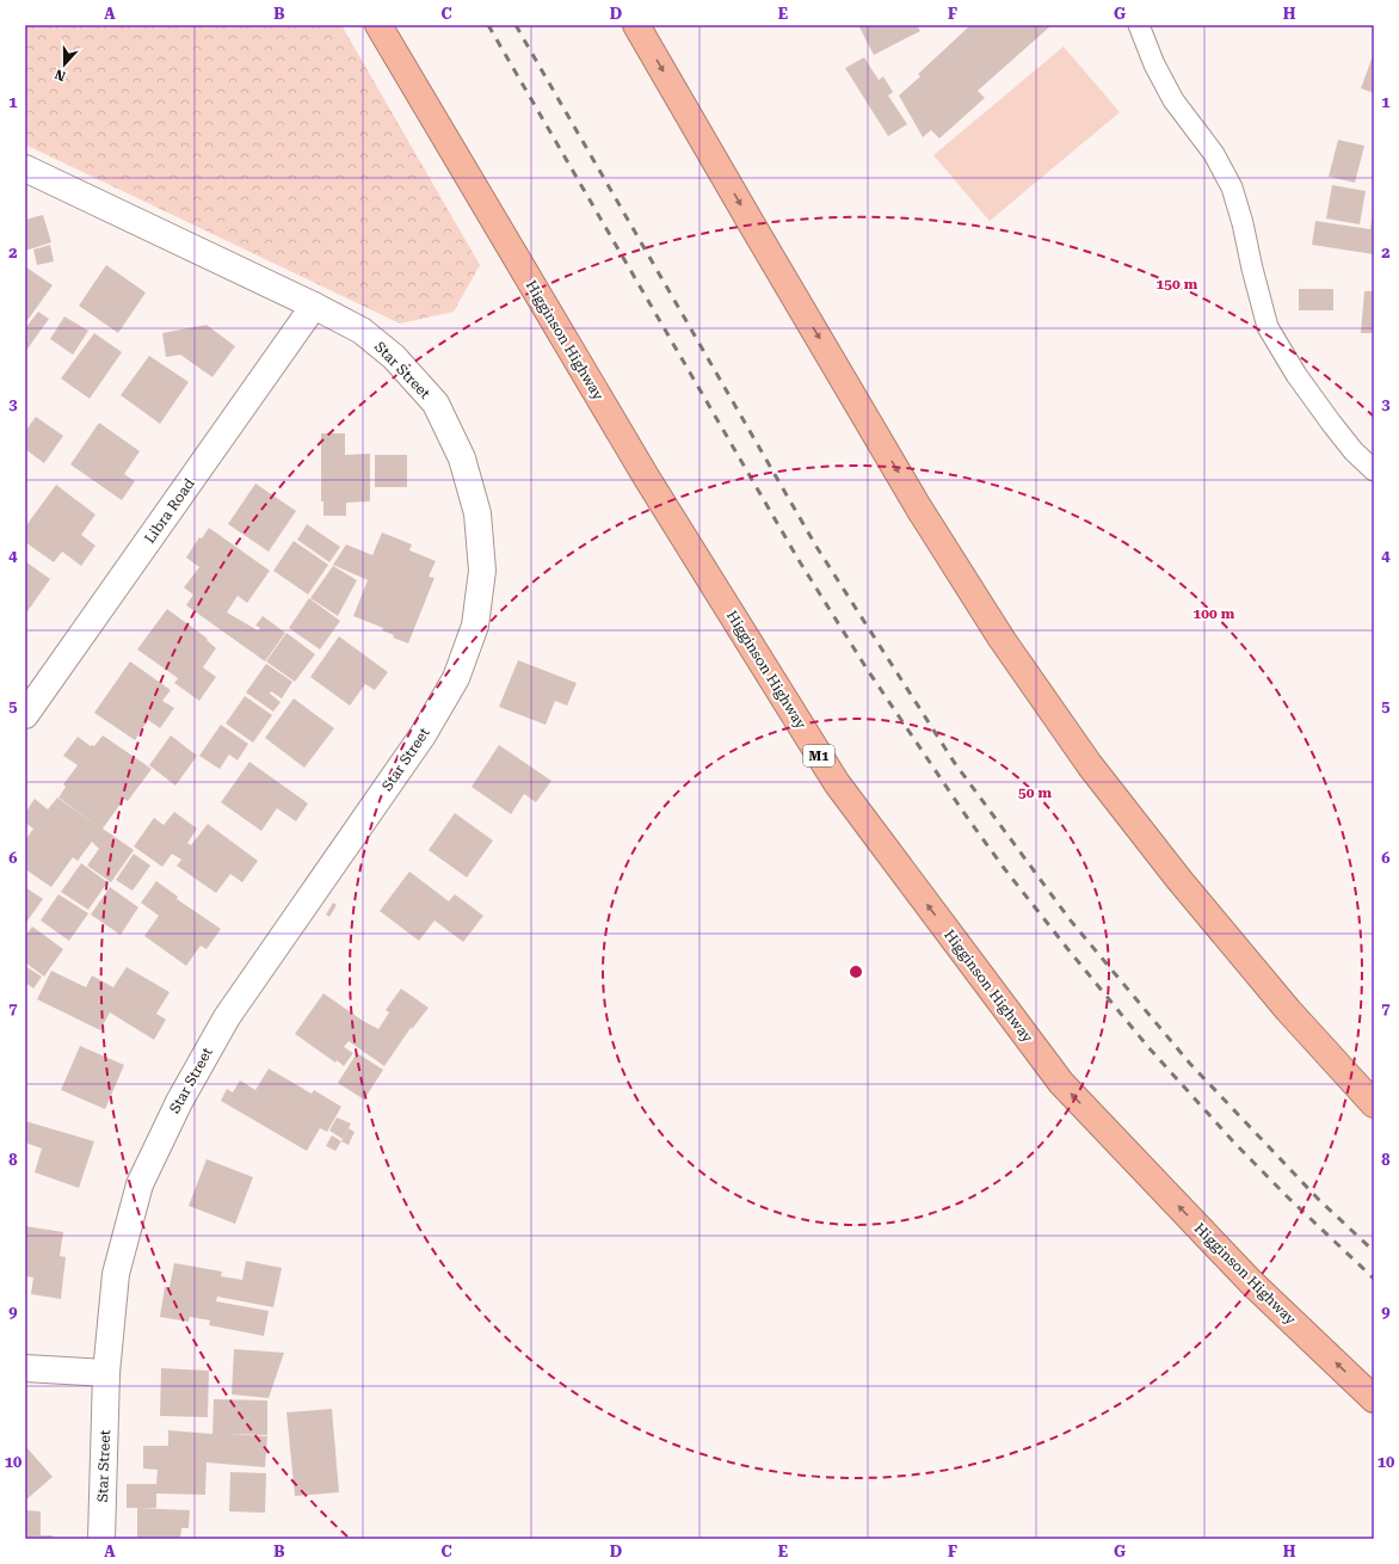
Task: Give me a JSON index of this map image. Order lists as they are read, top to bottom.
{
  "streets": {
    "highway": ["Higginson Highway", "M1"],
    "street": ["Star Street", "Libra Road"]
  },
  "crossings": [
    ["Star Street", "Libra Road"]
  ],
  "north": "bottom",
  "grid": {
    "columns": [
      "A",
      "B",
      "C",
      "D",
      "E",
      "F",
      "G",
      "H"
    ],
    "rows": [
      "1",
      "2",
      "3",
      "4",
      "5",
      "6",
      "7",
      "8",
      "9",
      "10"
    ]
  },
  "rings": ["150 m", "100 m", "50 m"]
}
